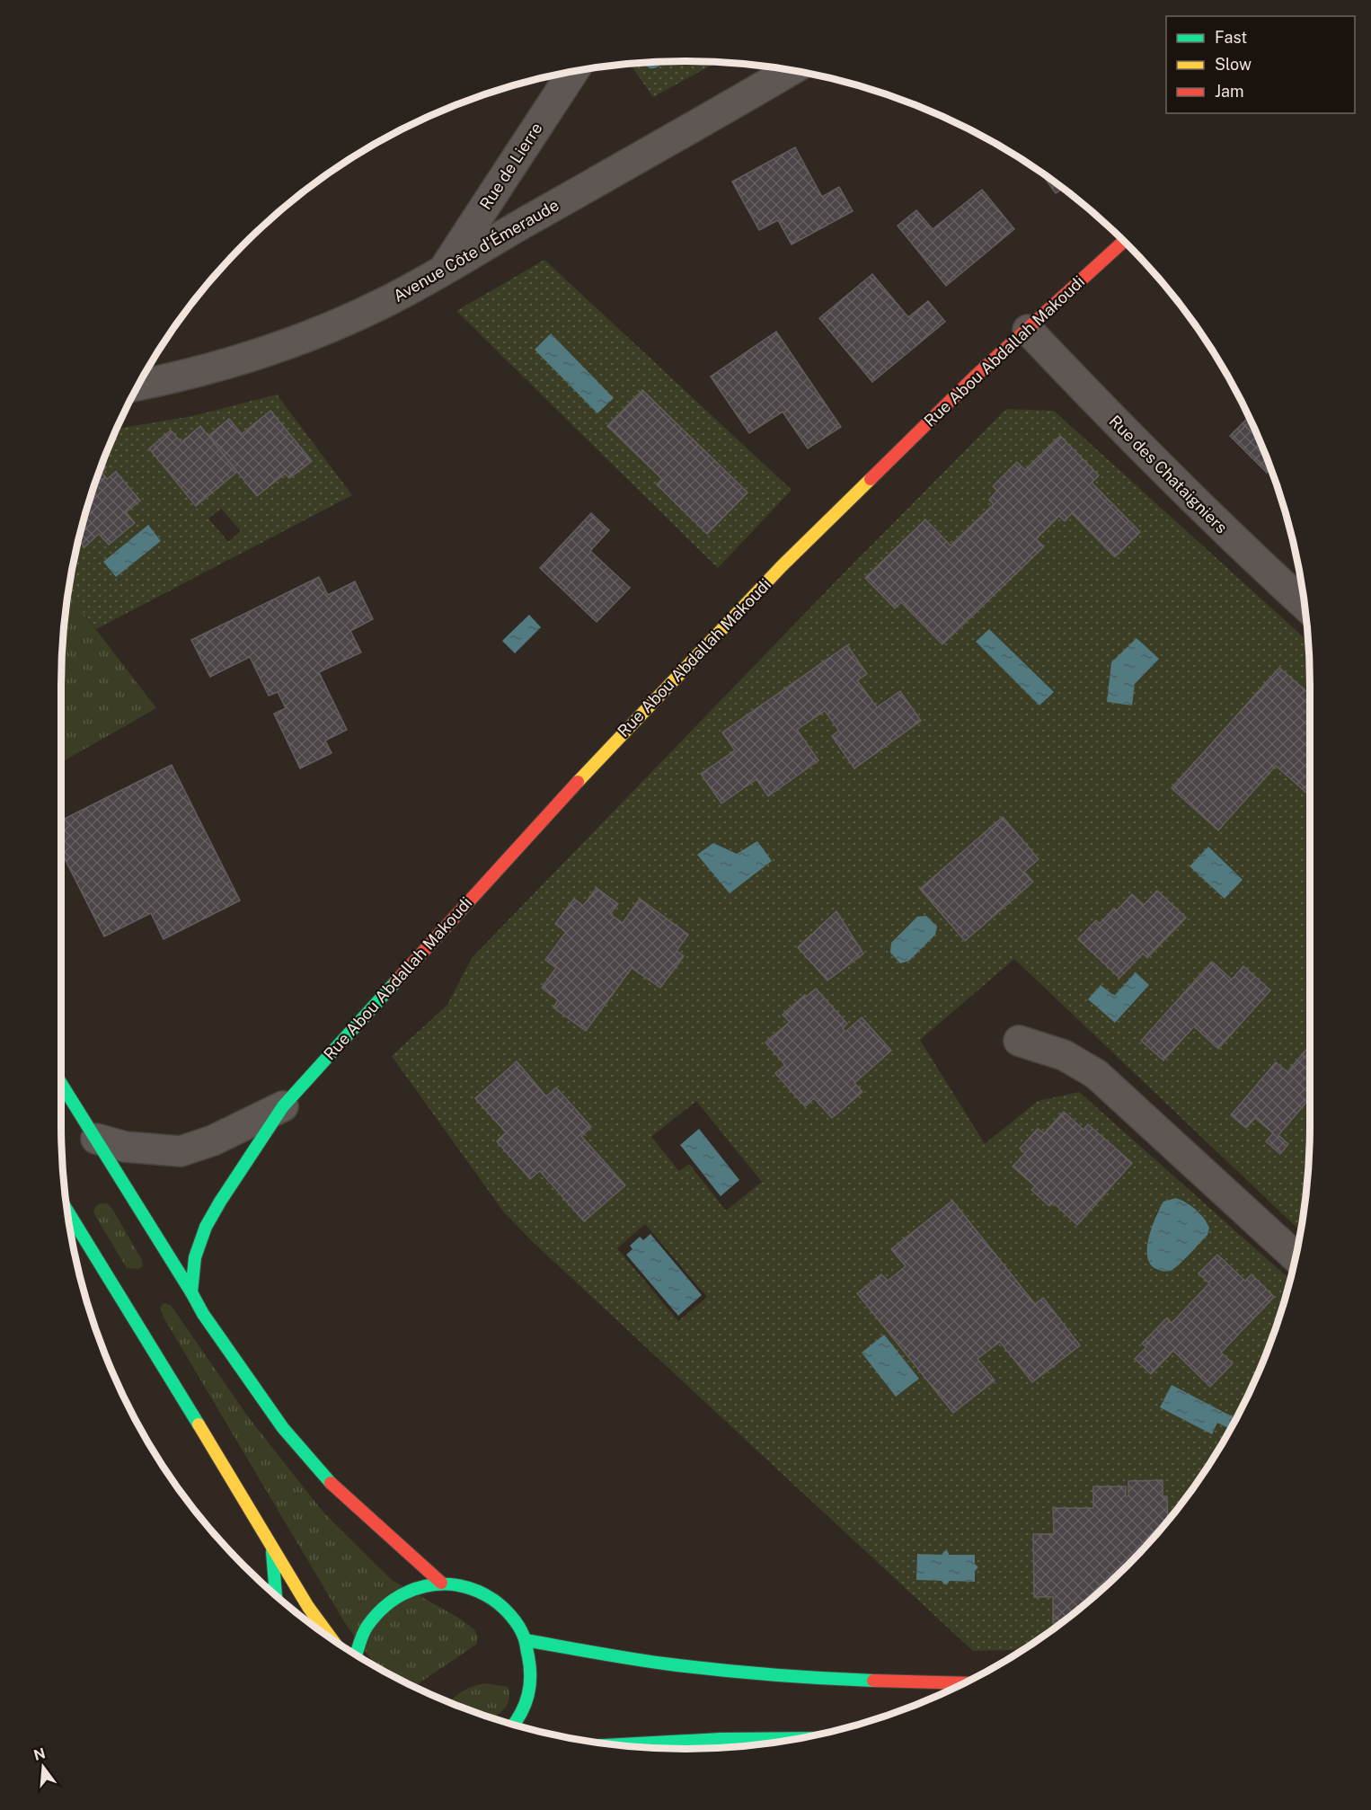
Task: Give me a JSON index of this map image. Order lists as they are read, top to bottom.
{
  "streets": {
    "main road": ["Rue Abou Abdallah Makoudi"],
    "street": ["Rue de Lierre", "Avenue Côte d'Émeraude", "Rue des Chataigniers"]
  },
  "crossings": [
    ["Rue de Lierre", "Avenue Côte d'Émeraude"],
    ["Rue Abou Abdallah Makoudi", "Rue des Chataigniers"]
  ],
  "legend": ["Fast", "Slow", "Jam"],
  "north": "top"
}
